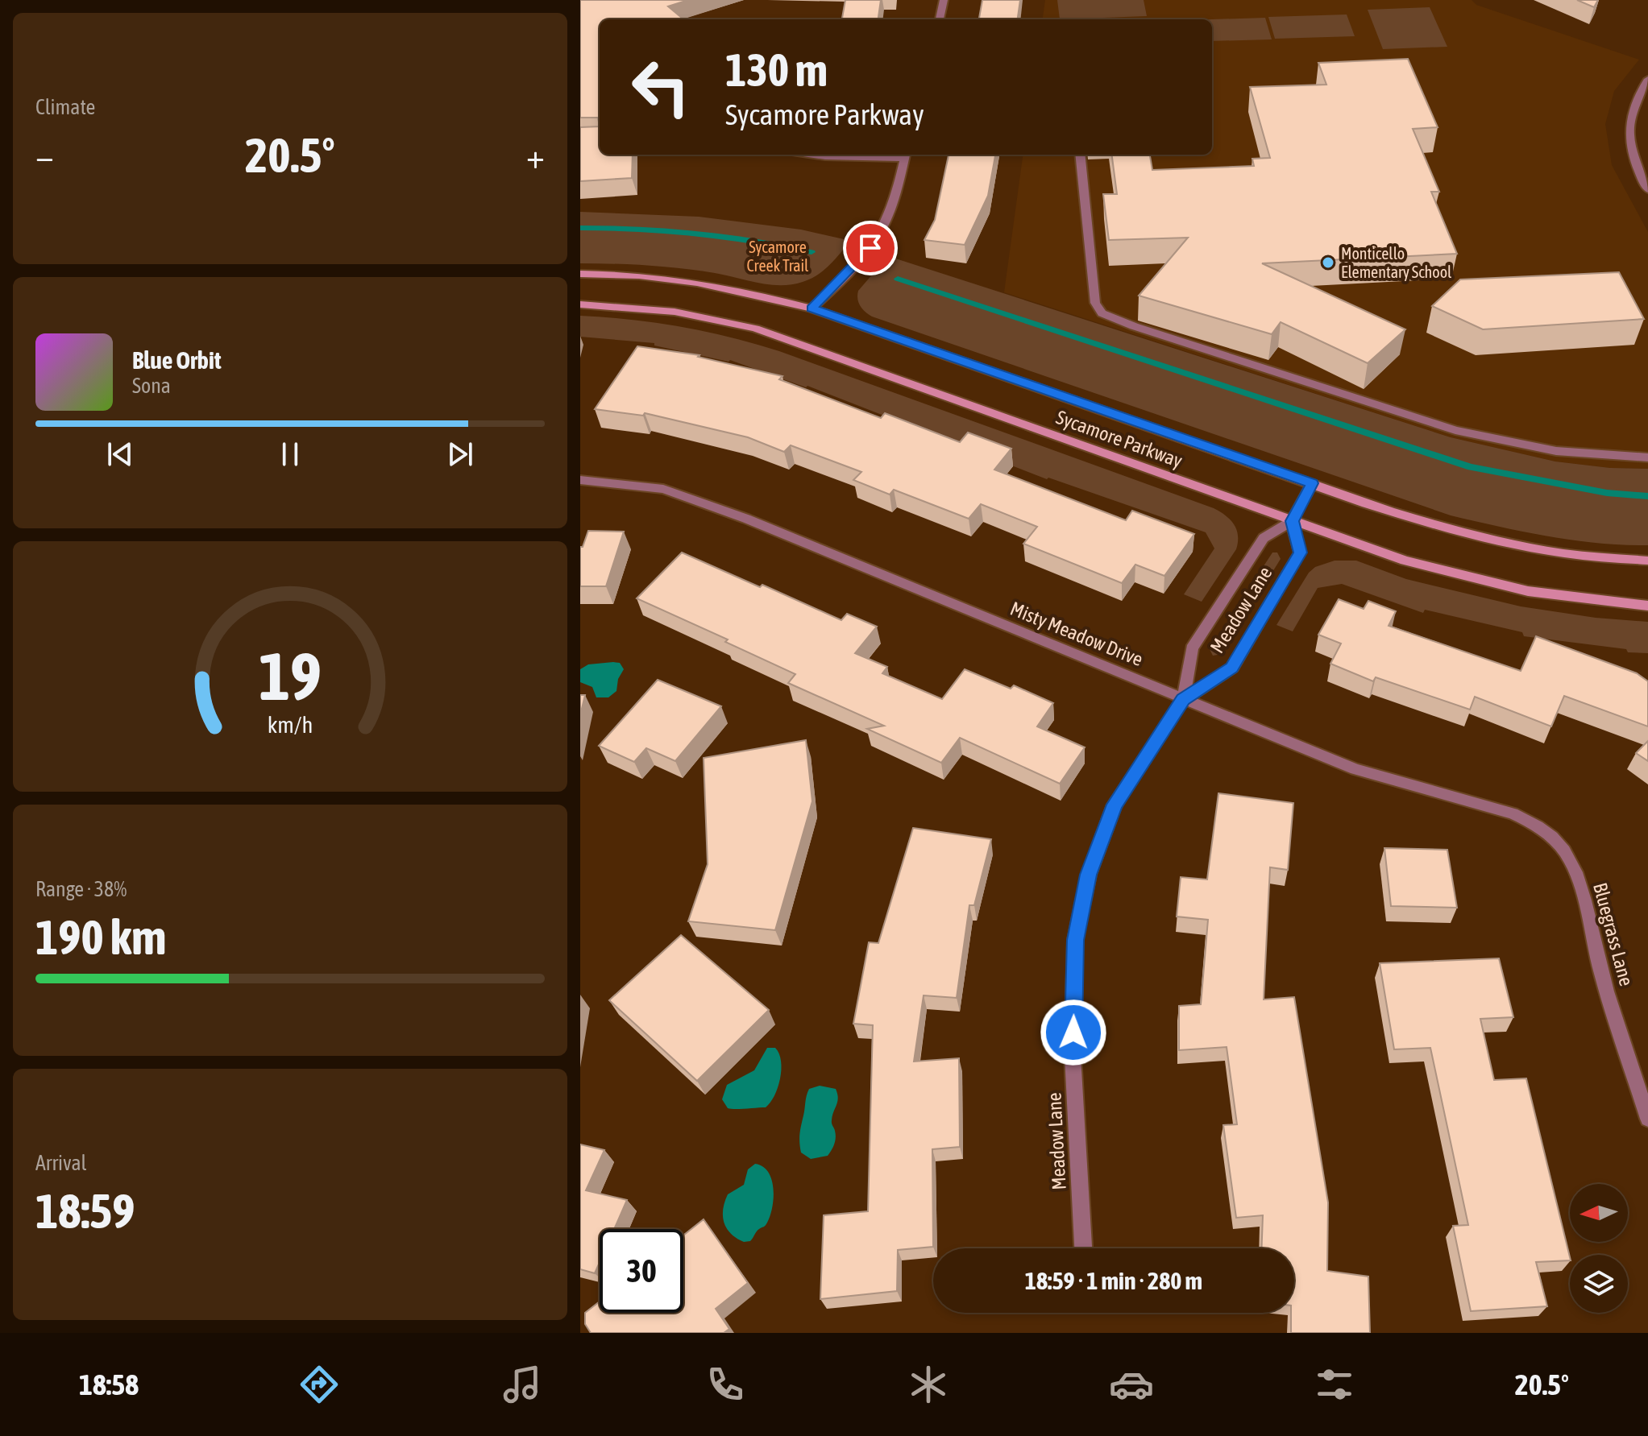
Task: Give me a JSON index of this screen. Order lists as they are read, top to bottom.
{
  "streets": {
    "main road": ["Sycamore Parkway"],
    "street": ["Meadow Lane", "Misty Meadow Drive", "Bluegrass Lane"]
  },
  "crossings": [
    ["Sycamore Parkway", "Meadow Lane"],
    ["Meadow Lane", "Misty Meadow Drive"],
    ["Misty Meadow Drive", "Bluegrass Lane"]
  ],
  "parks": ["Sycamore Creek Trail"],
  "places": ["Monticello Elementary School"],
  "north": "left",
  "page": {
    "tile": [
      "Climate",
      ["Range · 38%", "190 km"],
      ["Arrival", "18:59"]
    ],
    "turn": ["130 m", "Sycamore Parkway"],
    "heat": ["−", "20.5°", "+"],
    "song": ["Blue Orbit", "Sona"],
    "limit": "30",
    "trip": "18:59 · 1 min · 280 m",
    "tabs": ["18:58", "20.5°"],
    "gauge": ["19", "km/h"]
  }
}
